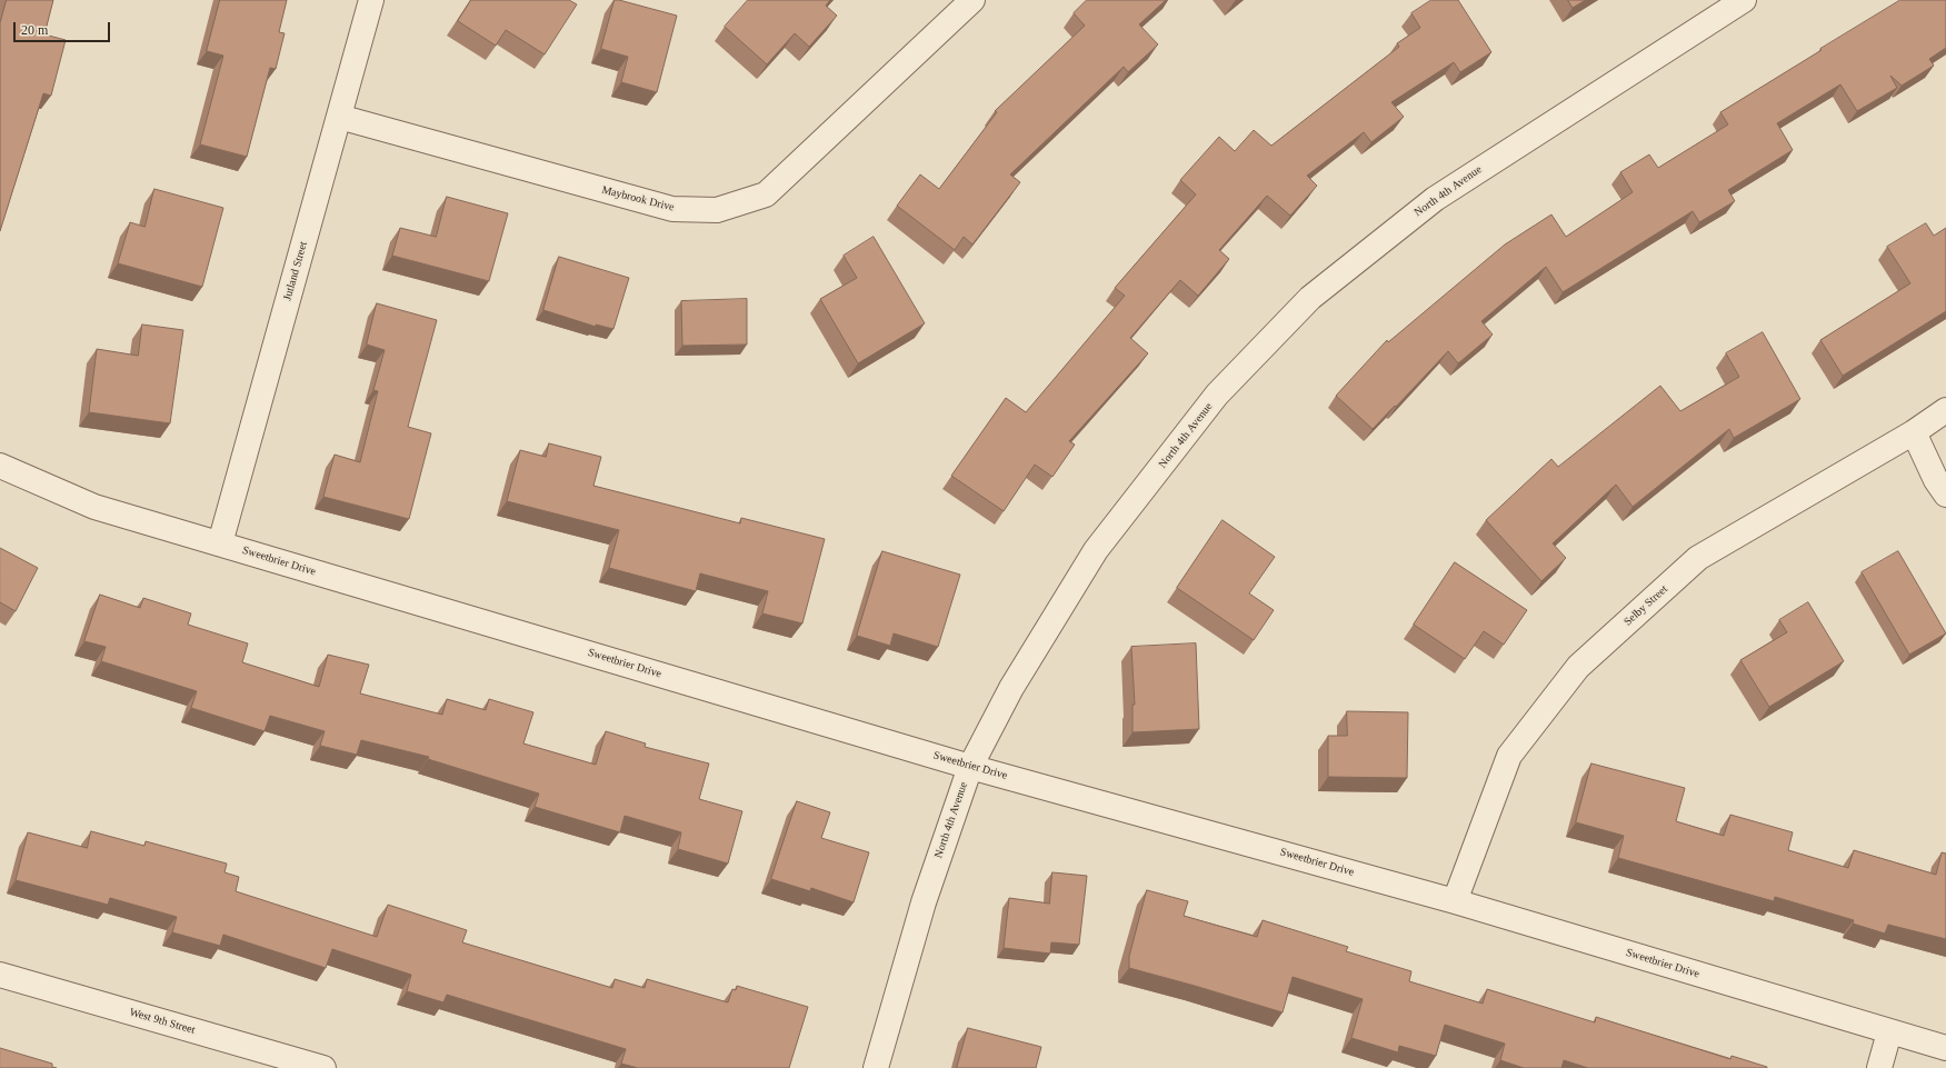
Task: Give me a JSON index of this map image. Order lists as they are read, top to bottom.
{
  "streets": {
    "street": [
      "North 4th Avenue",
      "Maybrook Drive",
      "Jutland Street",
      "Sweetbrier Drive",
      "Selby Street",
      "West 9th Street"
    ]
  },
  "crossings": [
    ["North 4th Avenue", "Sweetbrier Drive"],
    ["Maybrook Drive", "Jutland Street"],
    ["Jutland Street", "Sweetbrier Drive"],
    ["Sweetbrier Drive", "Selby Street"]
  ],
  "scale_bar": "20 m"
}
